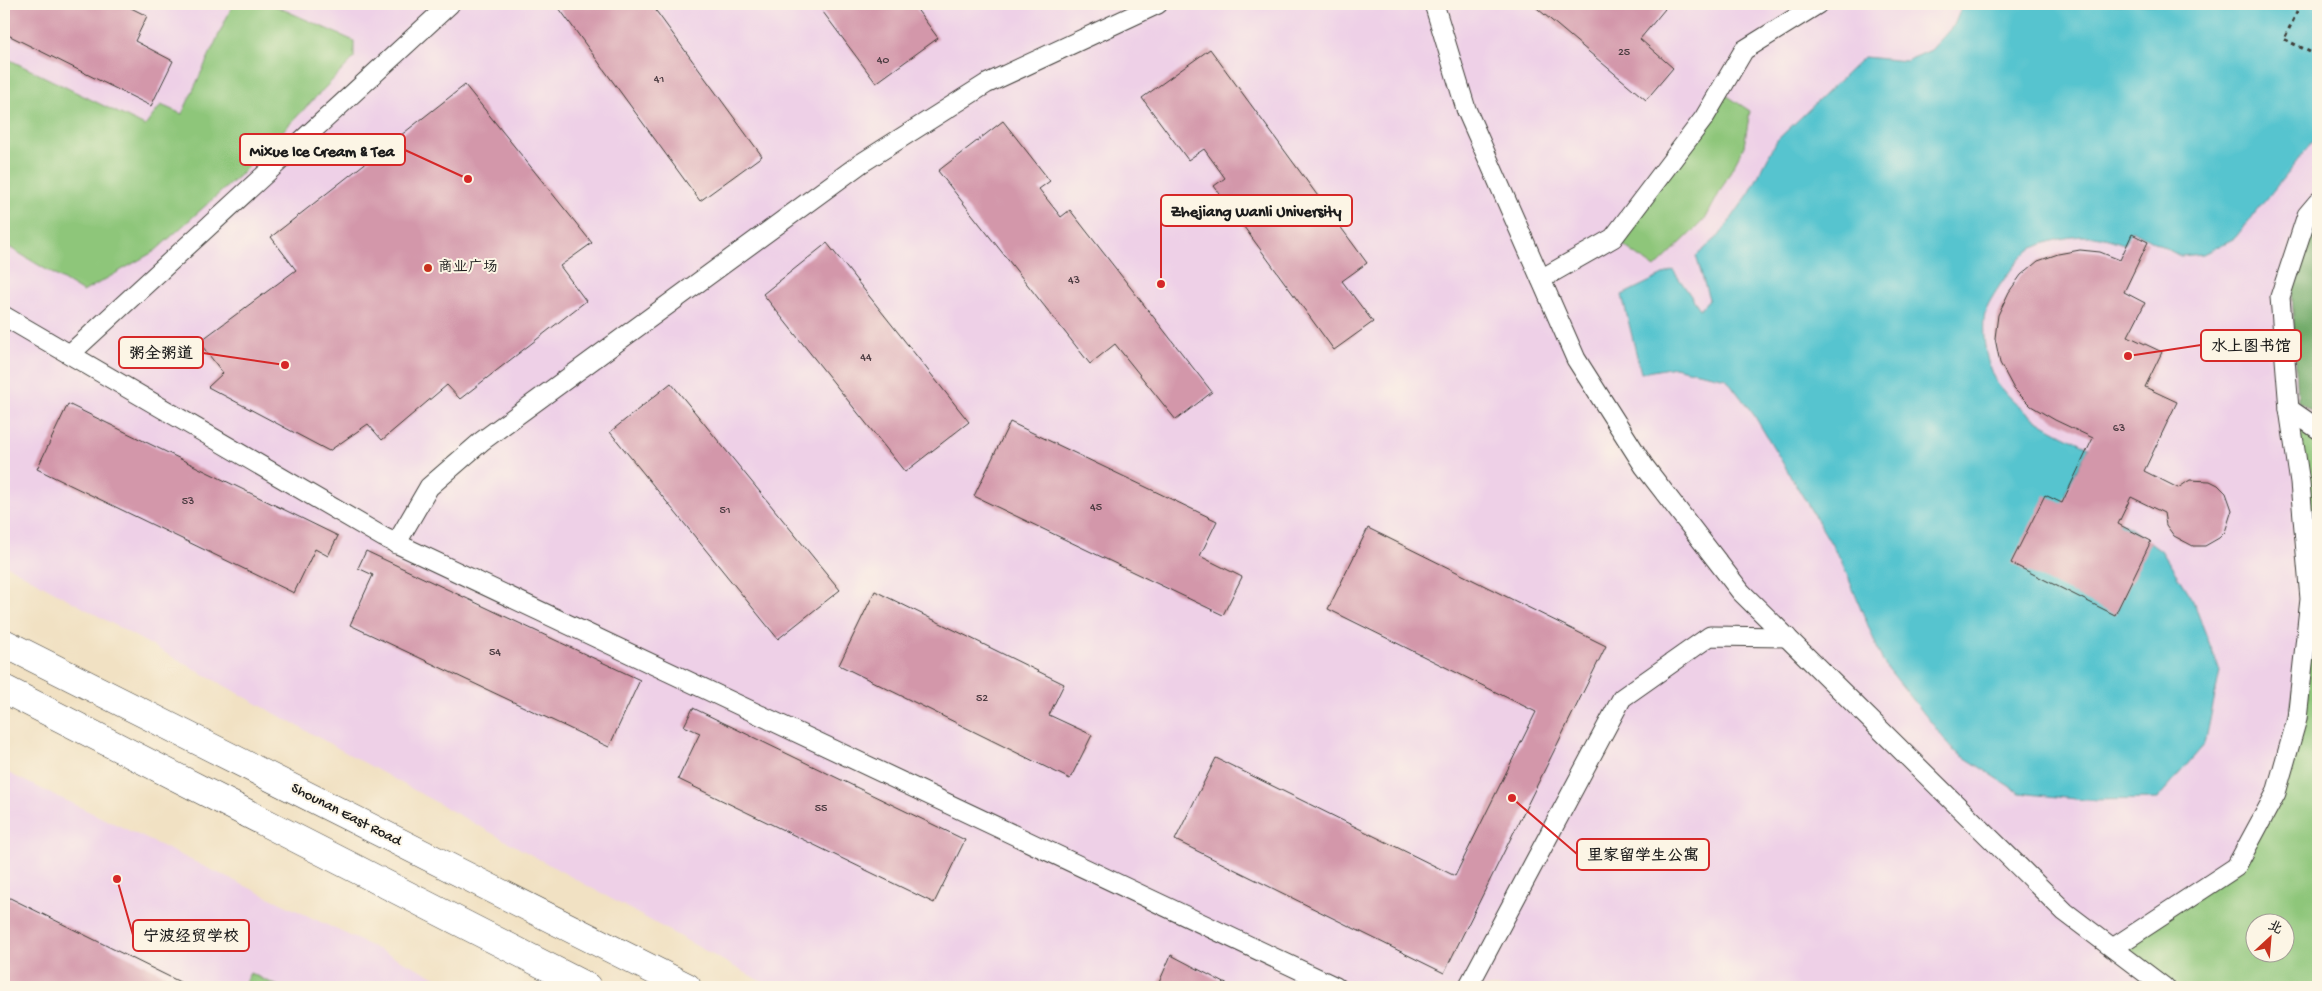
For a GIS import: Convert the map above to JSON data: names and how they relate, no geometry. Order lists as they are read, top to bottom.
{
  "streets": {
    "main road": ["Shounan East Road"]
  },
  "places": [
    "Mixue Ice Cream & Tea",
    "商业广场",
    "Zhejiang Wanli University",
    "水上图书馆",
    "粥全粥道",
    "里家留学生公寓",
    "宁波经贸学校"
  ],
  "house_numbers": [
    "25",
    "40",
    "41",
    "43",
    "44",
    "63",
    "53",
    "45",
    "51",
    "54",
    "52",
    "55"
  ],
  "north": "top right"
}
